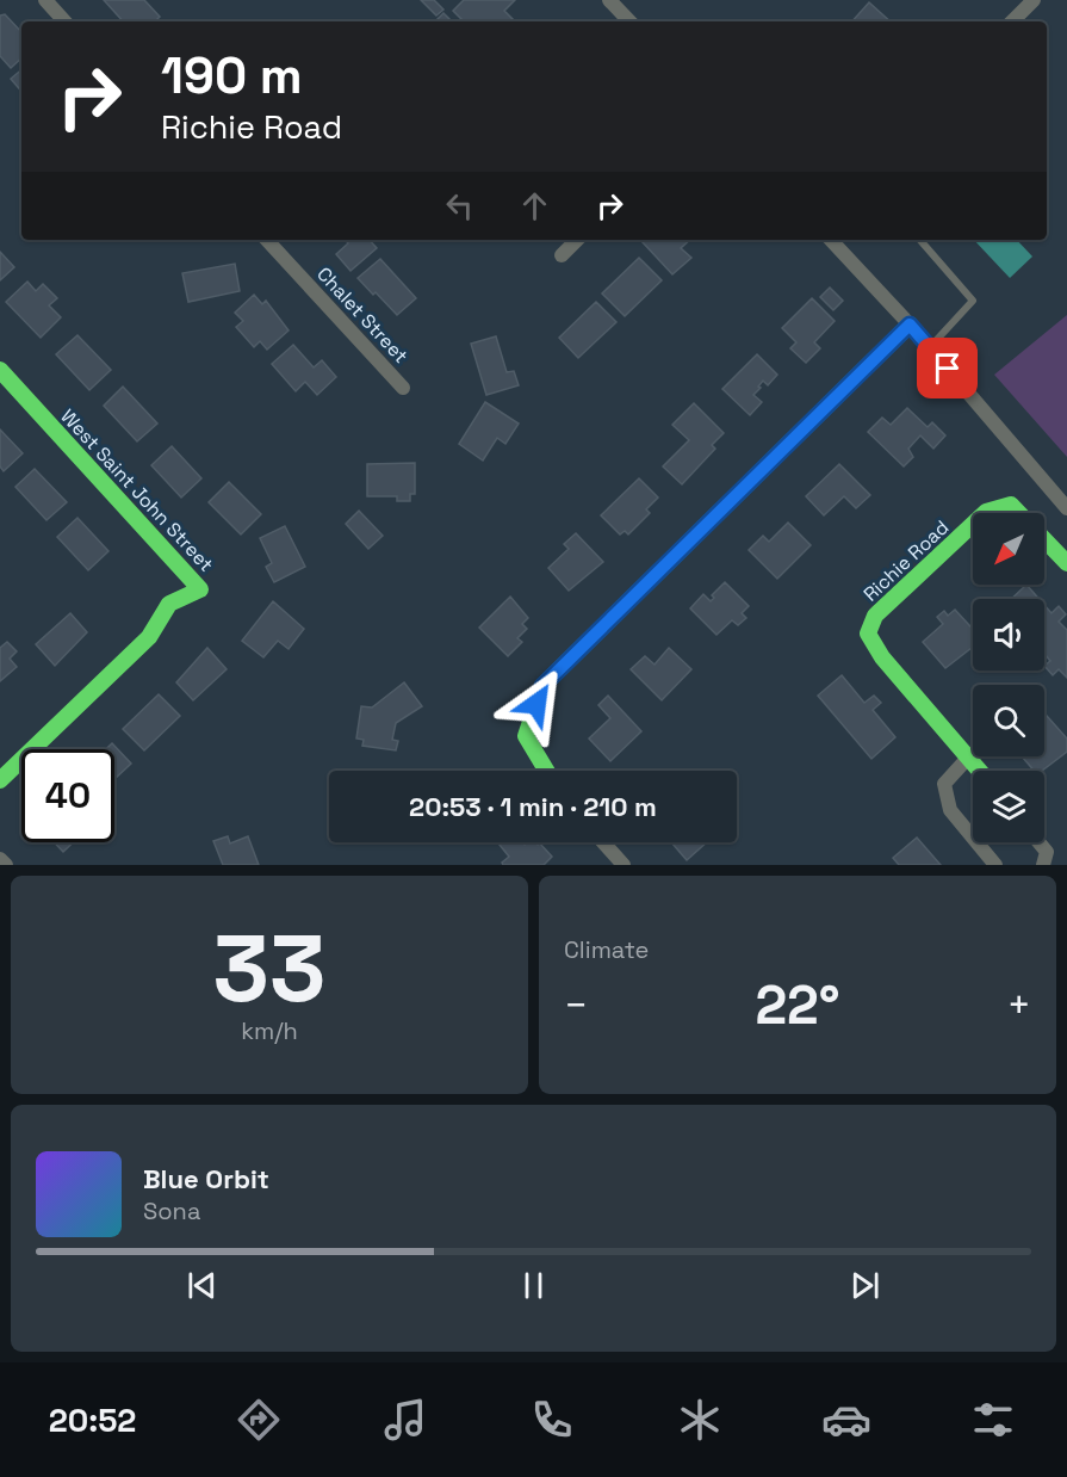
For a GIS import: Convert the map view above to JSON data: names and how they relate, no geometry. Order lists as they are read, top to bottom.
{
  "streets": {
    "street": ["Chalet Street", "West Saint John Street", "Richie Road"]
  },
  "north": "bottom left",
  "page": {
    "turn": ["190 m", "Richie Road"],
    "limit": "40",
    "trip": "20:53 · 1 min · 210 m",
    "tile": [
      ["33", "km/h"],
      "Climate"
    ],
    "heat": ["−", "22°", "+"],
    "song": ["Blue Orbit", "Sona"],
    "tabs": "20:52"
  }
}
